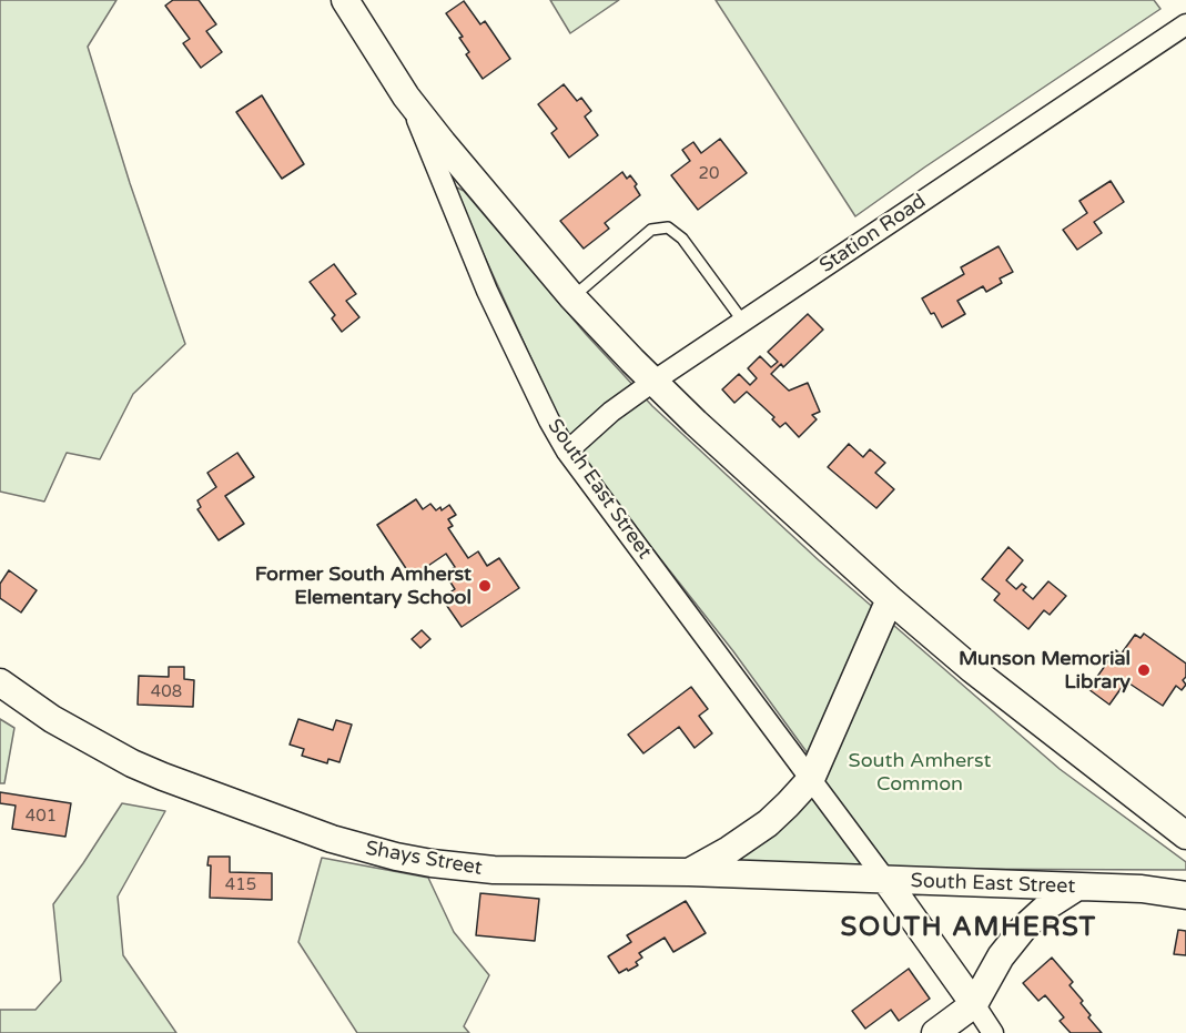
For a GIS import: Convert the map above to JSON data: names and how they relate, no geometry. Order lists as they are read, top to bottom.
{
  "streets": {
    "main road": ["South East Street", "Shays Street"],
    "street": ["Station Road"]
  },
  "crossings": [
    ["Station Road", "South East Street"],
    ["South East Street", "Shays Street"]
  ],
  "districts": ["SOUTH AMHERST"],
  "parks": ["South Amherst Common"],
  "places": ["Former South Amherst Elementary School", "Munson Memorial Library"],
  "house_numbers": [
    "20",
    "408",
    "401",
    "415"
  ]
}
